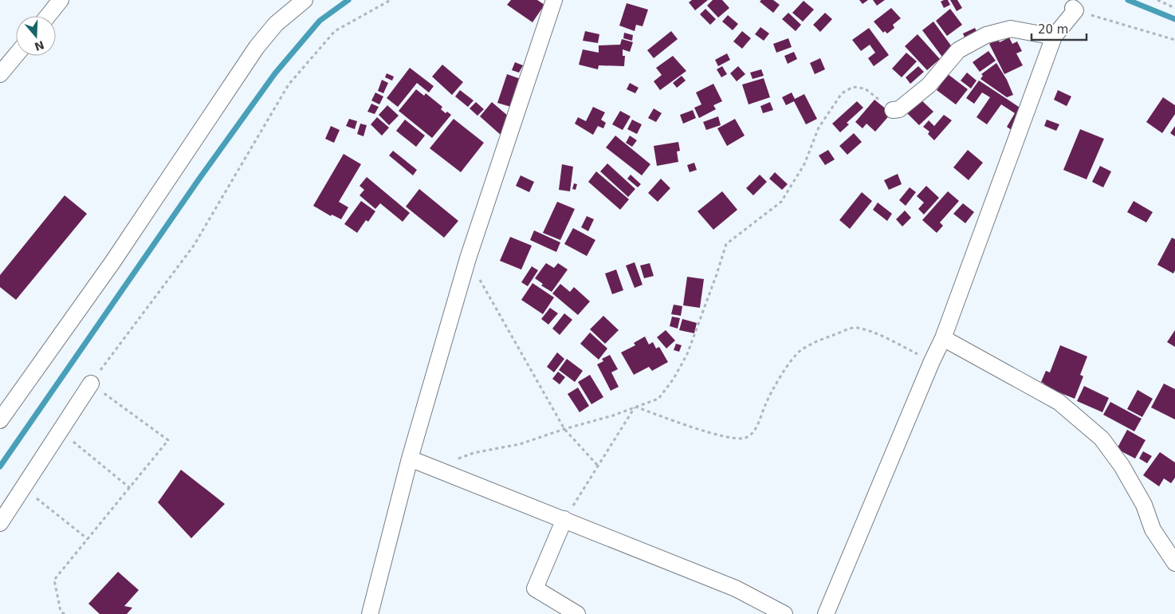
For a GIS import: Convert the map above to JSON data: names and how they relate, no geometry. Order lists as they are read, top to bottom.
{
  "scale_bar": "20 m",
  "north": "bottom"
}
